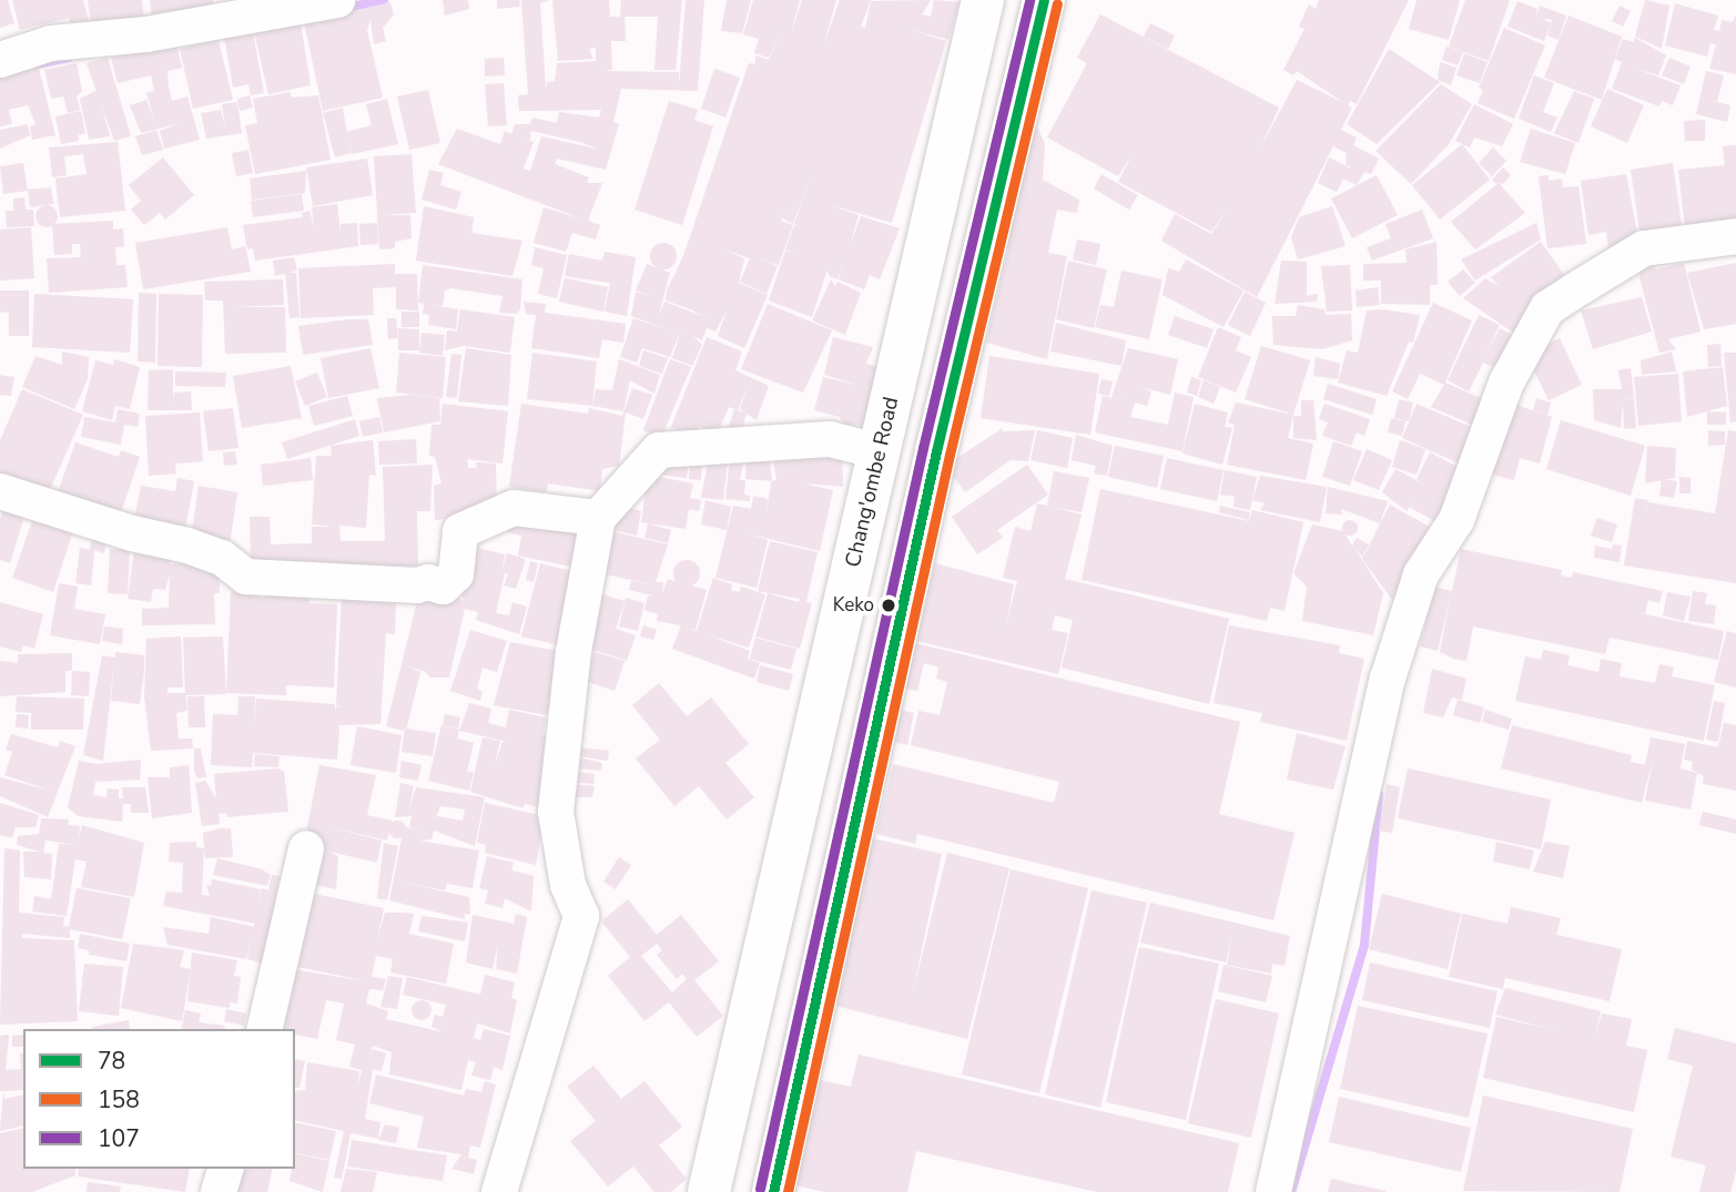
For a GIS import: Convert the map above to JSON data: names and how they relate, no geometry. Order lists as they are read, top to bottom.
{
  "streets": {
    "main road": ["Chang'ombe Road"]
  },
  "places": ["Keko"],
  "lines": ["transit line 78", "transit line 107", "transit line 158"],
  "legend": ["78", "158", "107"]
}
